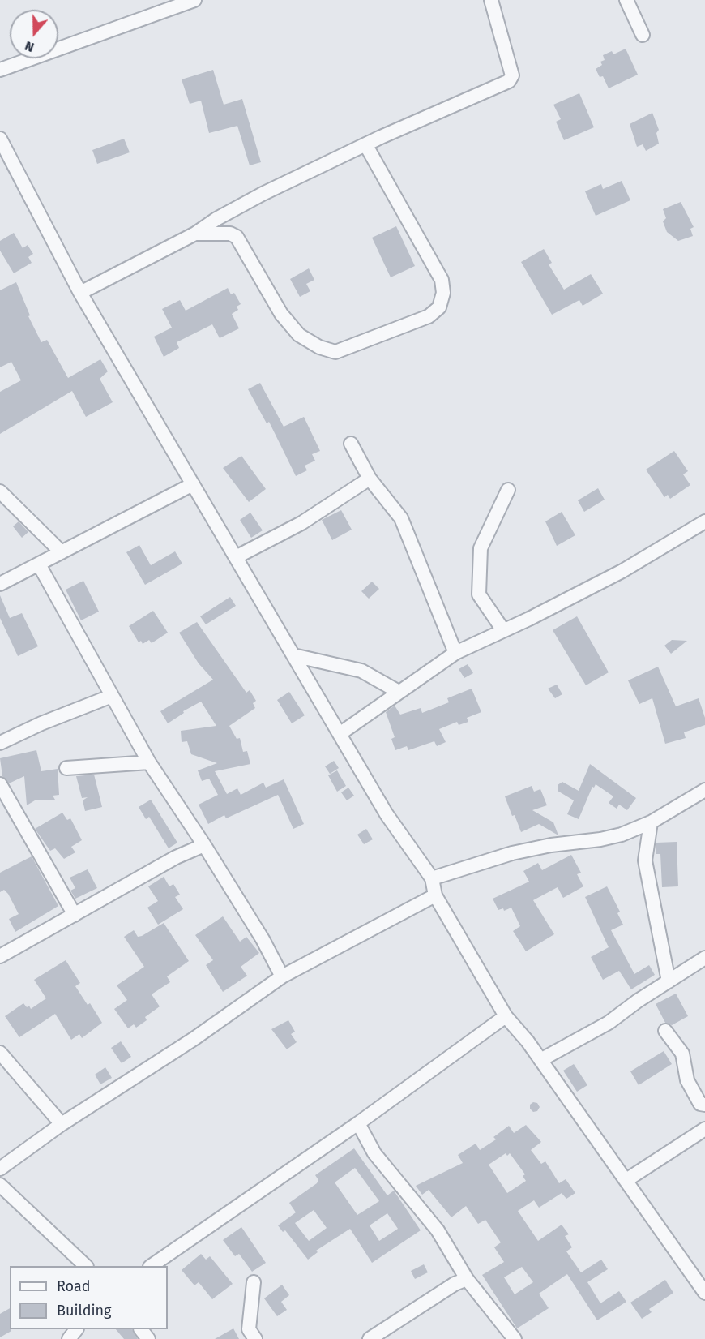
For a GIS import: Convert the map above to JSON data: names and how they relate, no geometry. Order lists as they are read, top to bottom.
{
  "legend": ["Road", "Building"],
  "north": "bottom"
}
